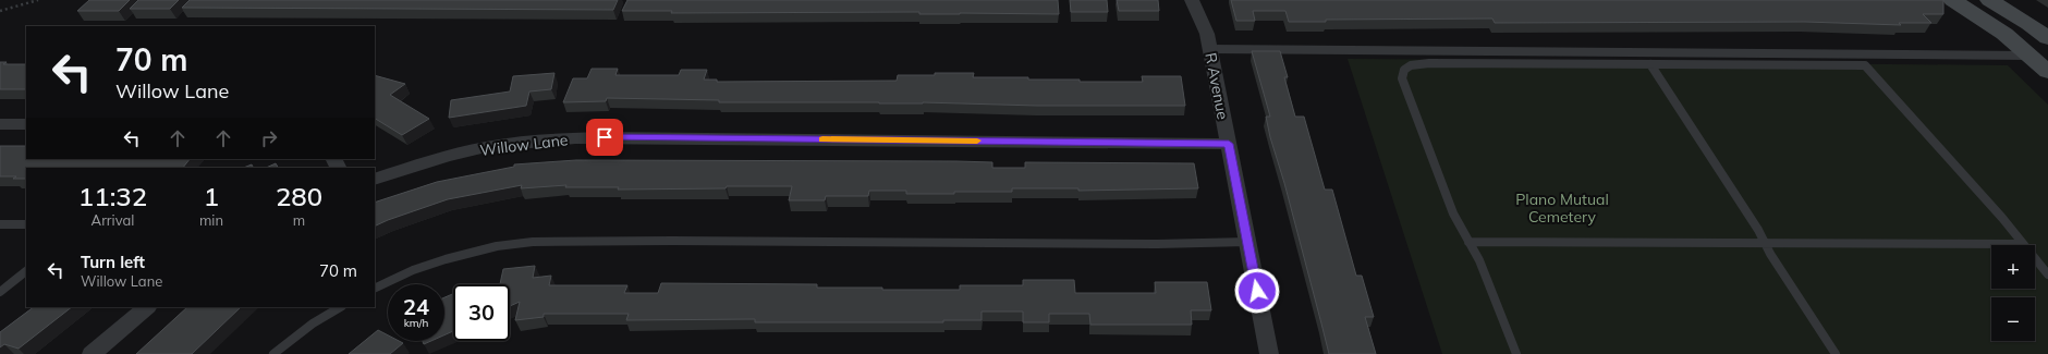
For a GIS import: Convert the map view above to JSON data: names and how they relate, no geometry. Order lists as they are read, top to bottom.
{
  "streets": {
    "street": ["R Avenue", "Willow Lane"]
  },
  "crossings": [
    ["R Avenue", "Willow Lane"]
  ],
  "parks": ["Plano Mutual Cemetery"],
  "page": {
    "turn": ["70 m", "Willow Lane"],
    "eta": [
      "11:32",
      "Arrival",
      "1",
      "min",
      "280",
      "m"
    ],
    "list": [
      {
        "name": "Turn left",
        "note": "Willow Lane",
        "value": "70 m"
      }
    ],
    "map_buttons": ["+", "−"],
    "speed": "24 km/h",
    "limit": "30"
  }
}
